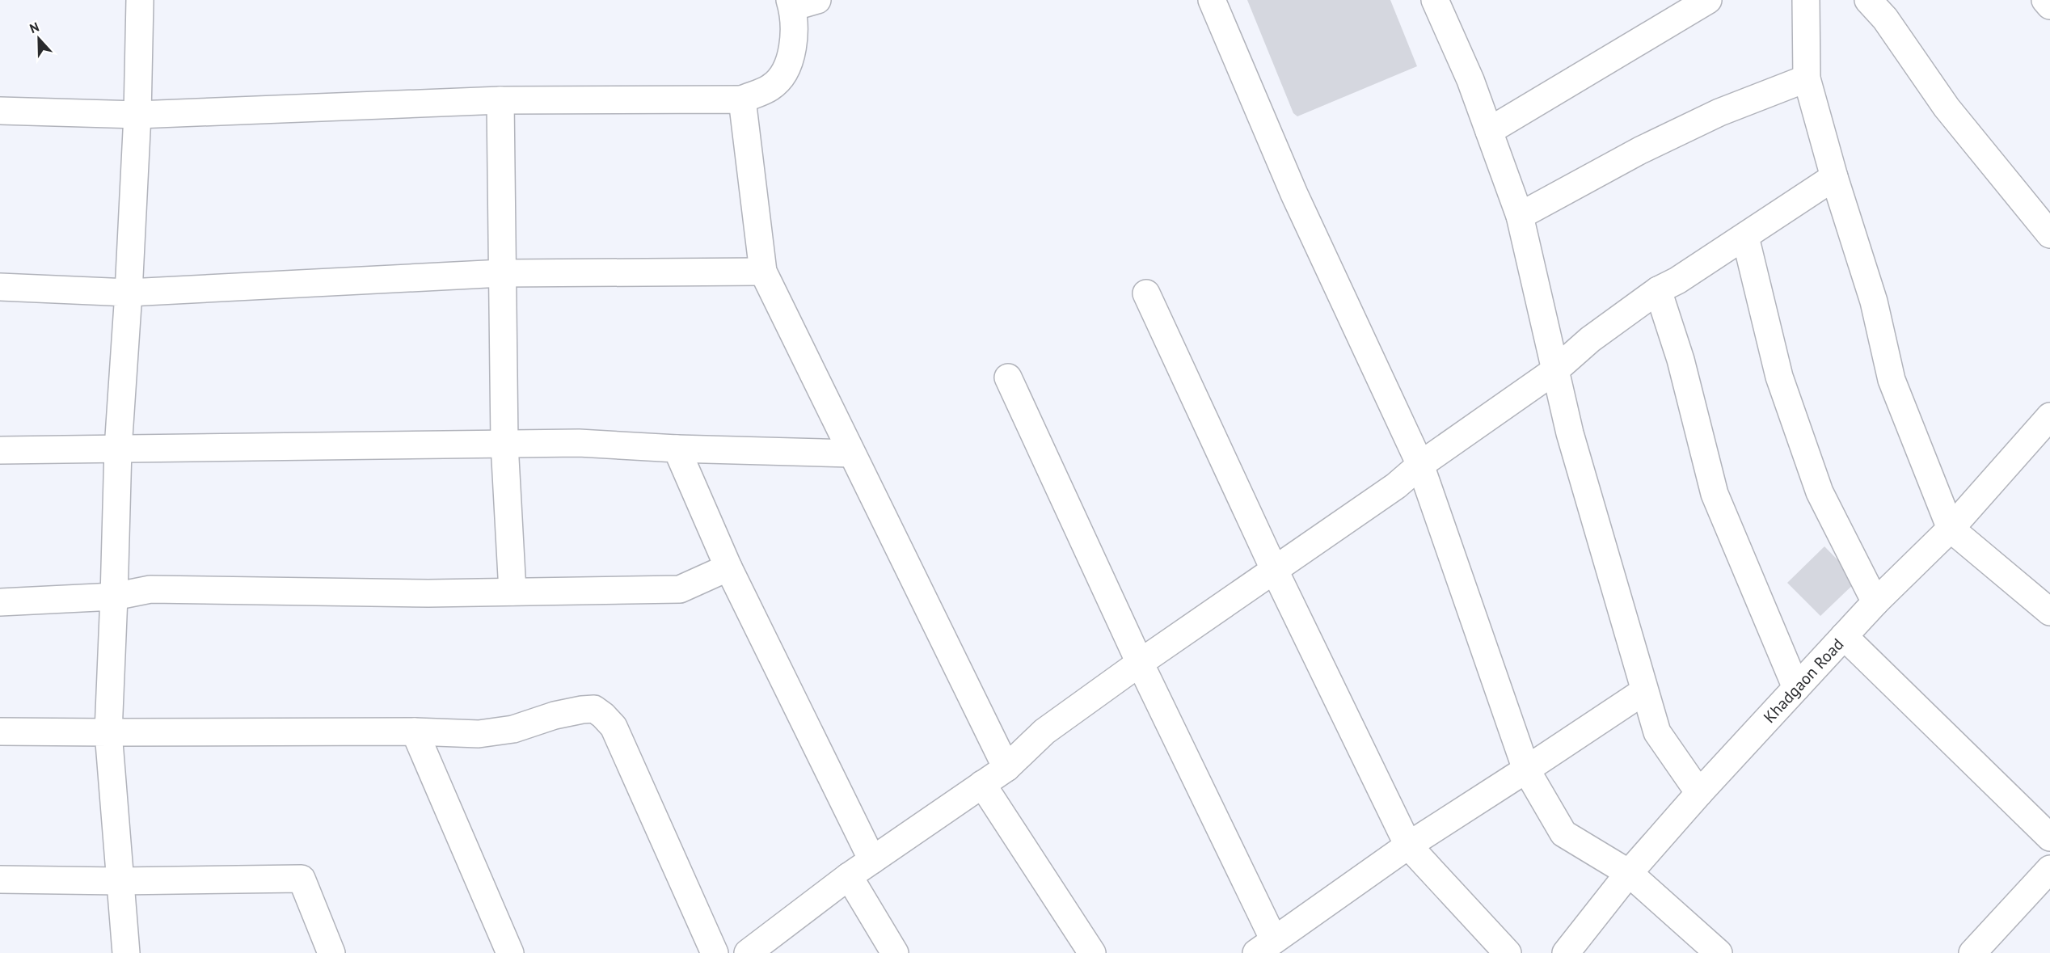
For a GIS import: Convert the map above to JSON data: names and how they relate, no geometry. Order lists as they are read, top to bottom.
{
  "streets": {
    "street": ["Khadgaon Road"]
  },
  "north": "top"
}
